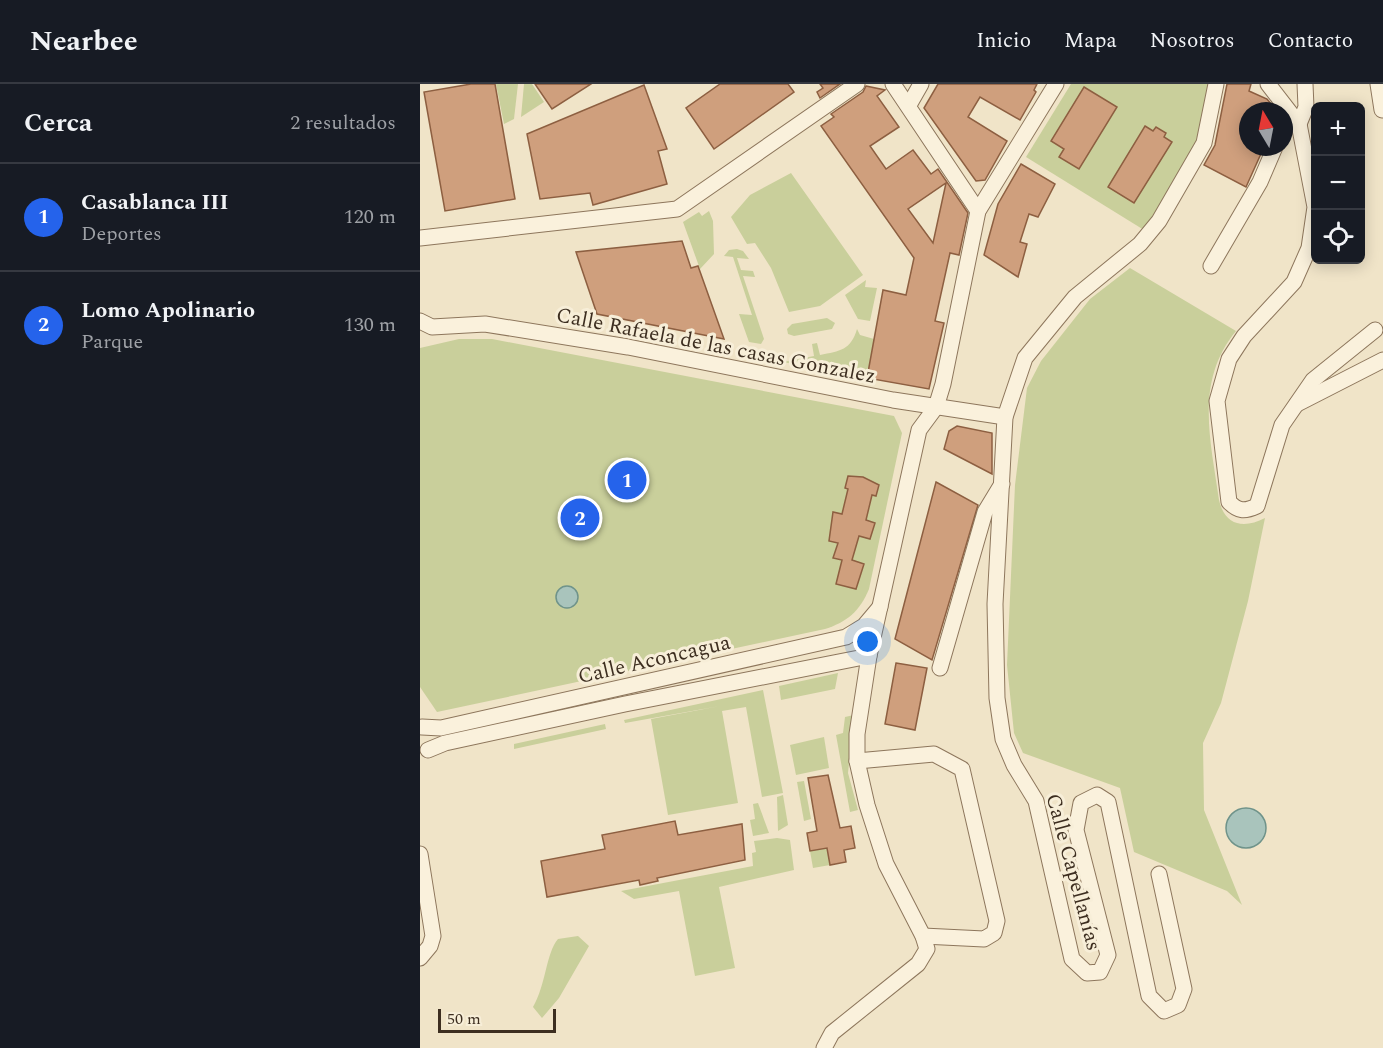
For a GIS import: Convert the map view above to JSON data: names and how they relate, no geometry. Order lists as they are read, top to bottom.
{
  "streets": {
    "street": ["Calle Rafaela de las casas Gonzalez", "Calle Aconcagua", "Calle Capellanías"]
  },
  "crossings": [
    ["Calle Rafaela de las casas Gonzalez", "Calle Capellanías"]
  ],
  "scale_bar": "50 m",
  "north": "top",
  "page": {
    "header": "Nearbee",
    "nav": [
      "Inicio",
      "Mapa",
      "Nosotros",
      "Contacto"
    ],
    "heading": ["Cerca", "2 resultados"],
    "map_buttons": ["+", "−"],
    "list": [
      {
        "mark": "1",
        "name": "Casablanca III",
        "note": "Deportes",
        "value": "120 m"
      },
      {
        "mark": "2",
        "name": "Lomo Apolinario",
        "note": "Parque",
        "value": "130 m"
      }
    ],
    "pins": ["1", "2"],
    "scale": "50 m"
  }
}
